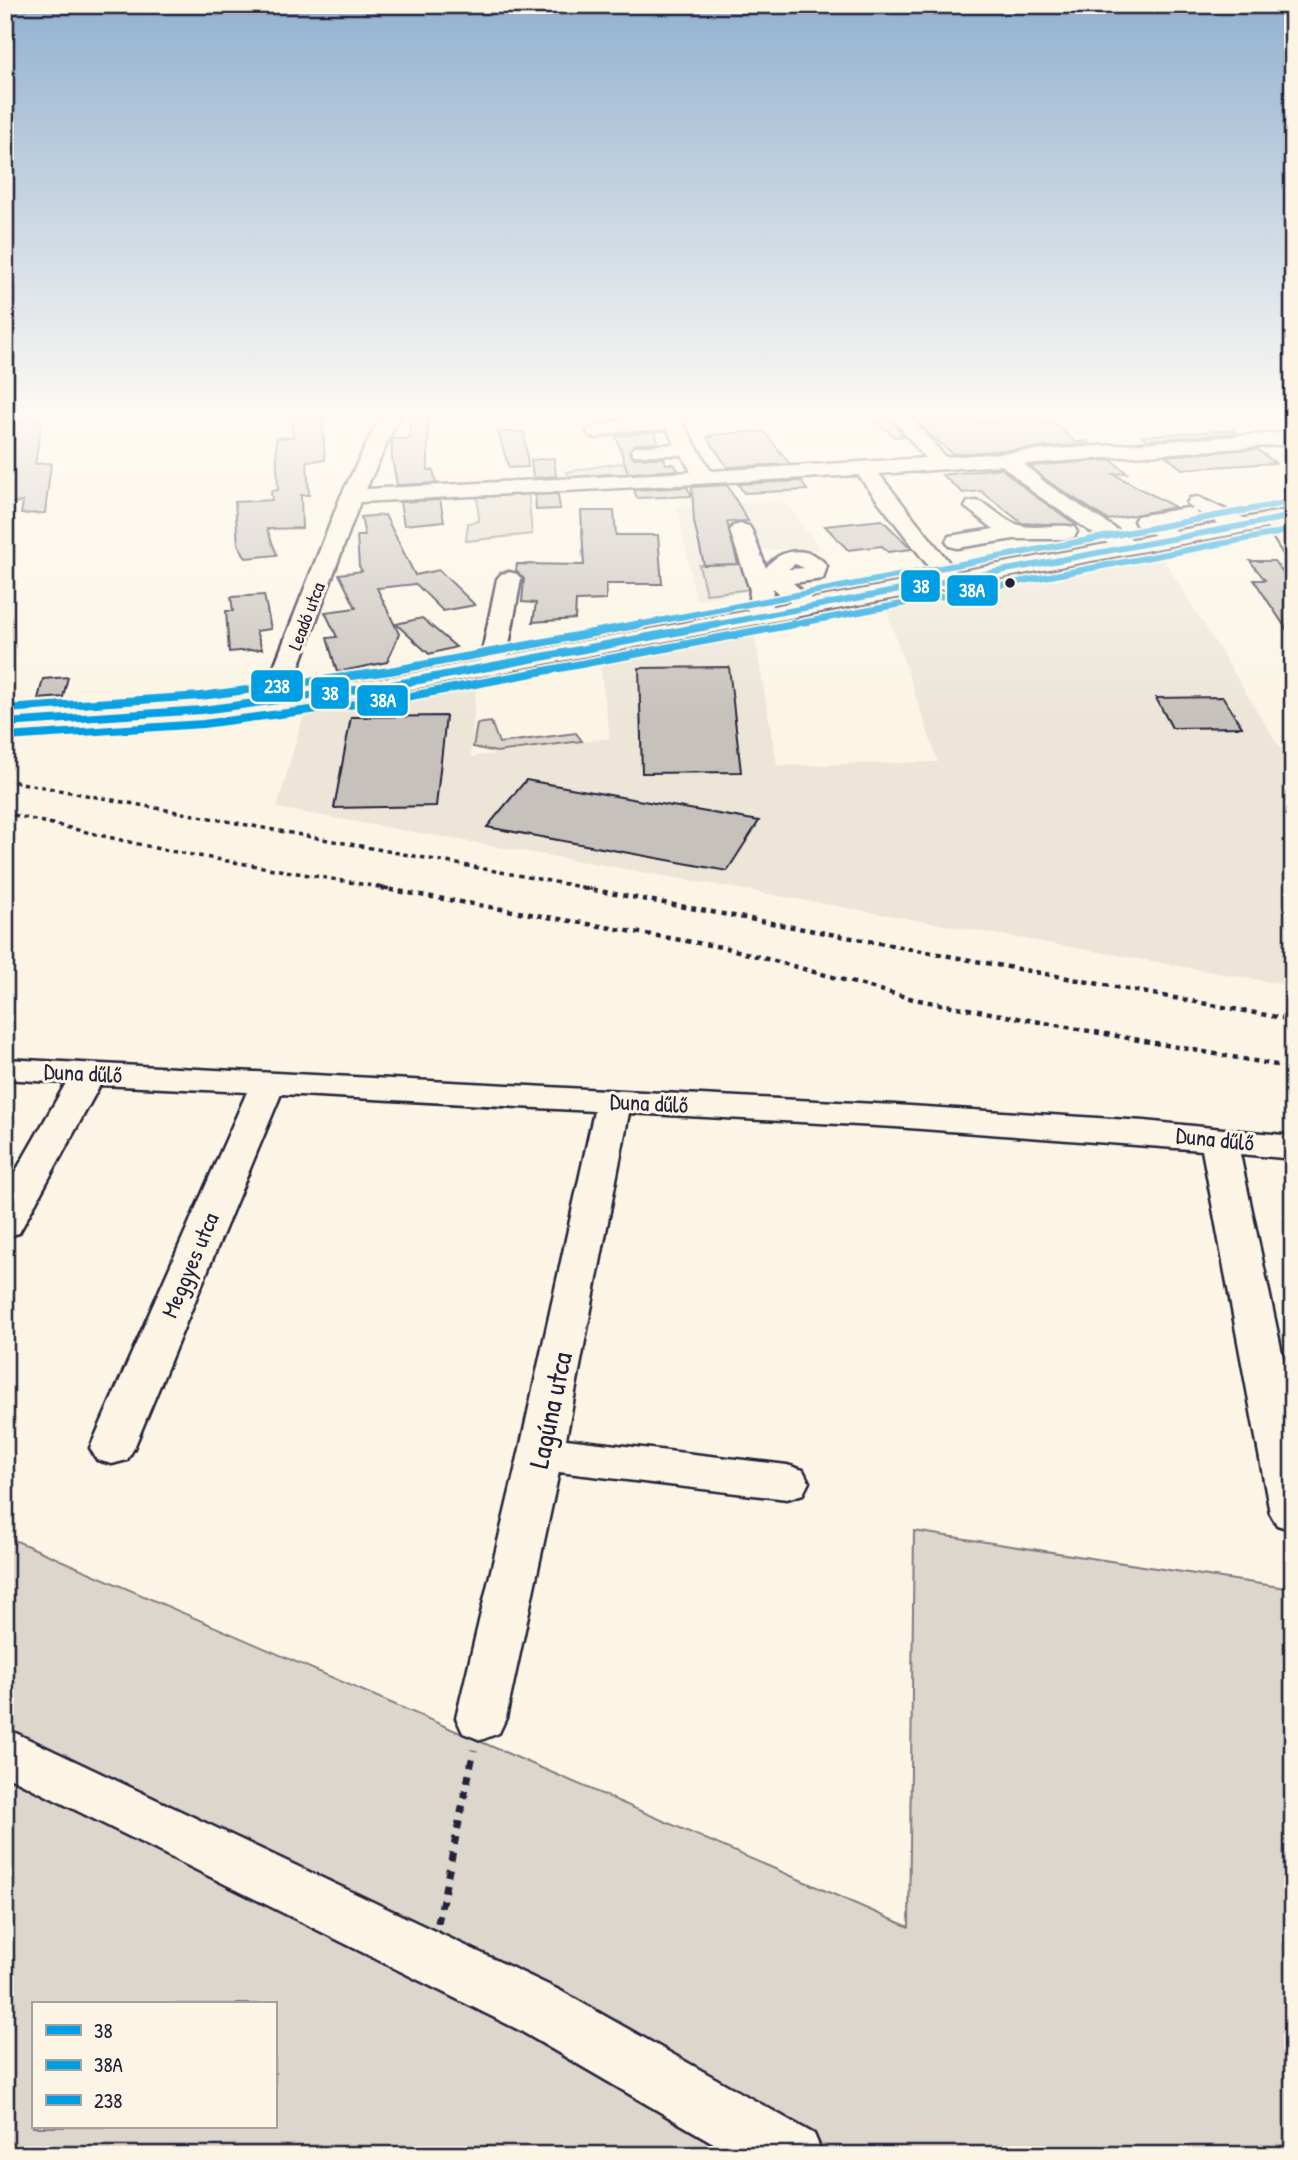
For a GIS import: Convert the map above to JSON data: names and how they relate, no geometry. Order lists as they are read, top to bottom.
{
  "streets": {
    "street": [
      "Leadó utca",
      "Duna dűlő",
      "Meggyes utca",
      "Lagúna utca"
    ]
  },
  "crossings": [
    ["Duna dűlő", "Meggyes utca"],
    ["Duna dűlő", "Lagúna utca"]
  ],
  "lines": ["transit line 238", "transit line 38", "transit line 38A"],
  "legend": ["38", "38A", "238"]
}
